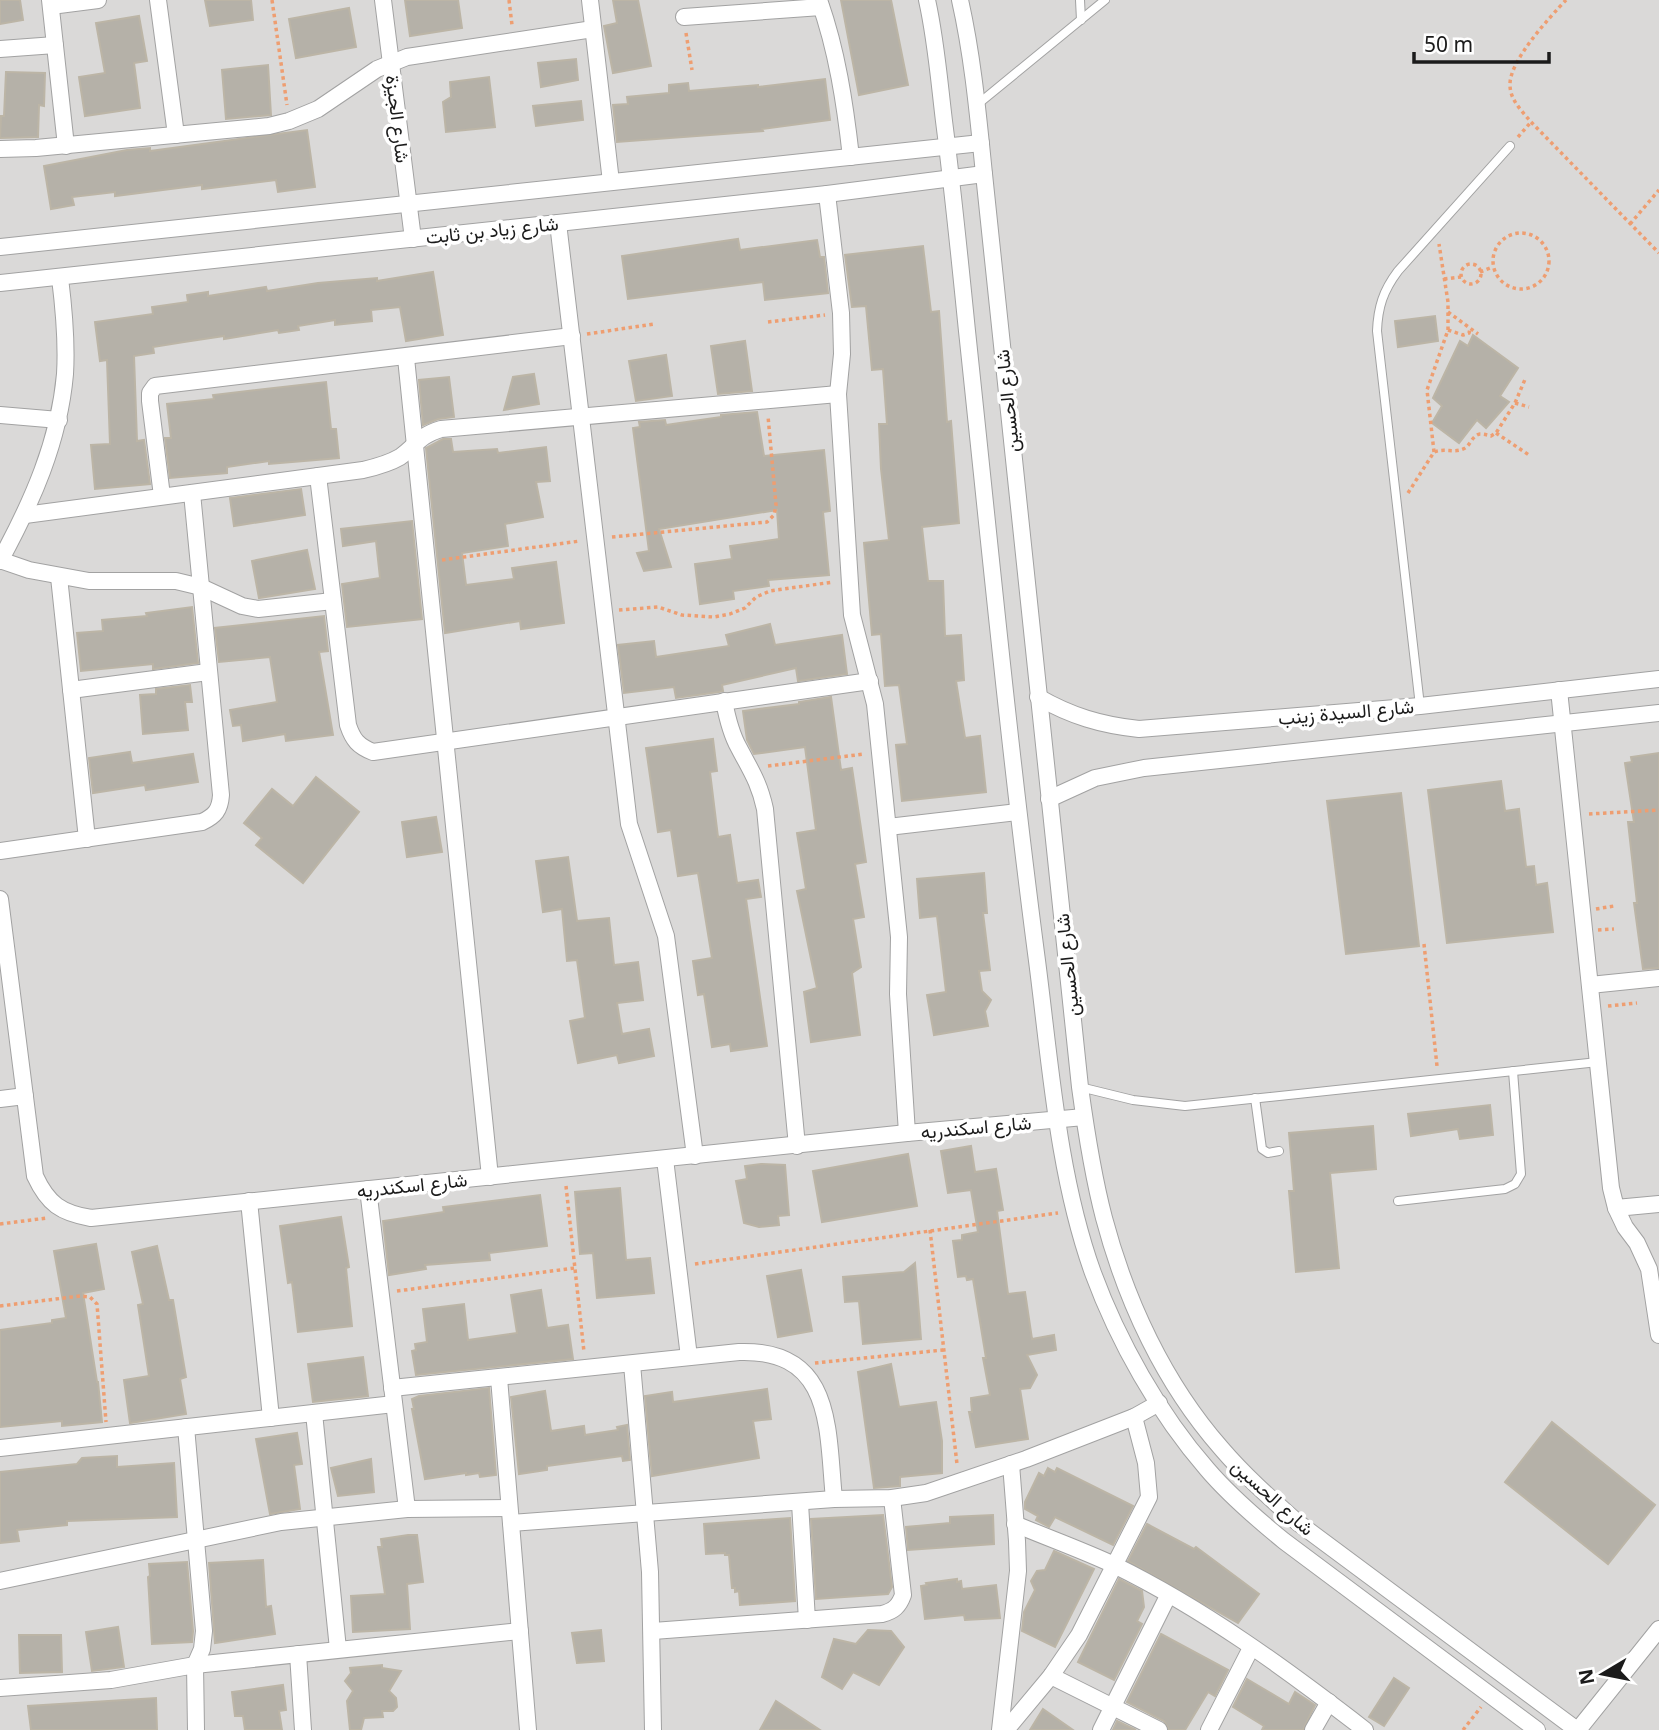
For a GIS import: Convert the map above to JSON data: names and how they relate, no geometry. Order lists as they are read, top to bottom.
{
  "streets": {
    "street": [
      "شارع الجيزة",
      "شارع زياد بن ثابت",
      "شارع الحسين",
      "شارع السيدة زينب",
      "شارع اسكندريه"
    ]
  },
  "crossings": [
    ["شارع الجيزة", "شارع زياد بن ثابت"],
    ["شارع زياد بن ثابت", "شارع الحسين"],
    ["شارع الحسين", "شارع السيدة زينب"],
    ["شارع الحسين", "شارع اسكندريه"]
  ],
  "scale_bar": "50 m",
  "north": "left"
}
